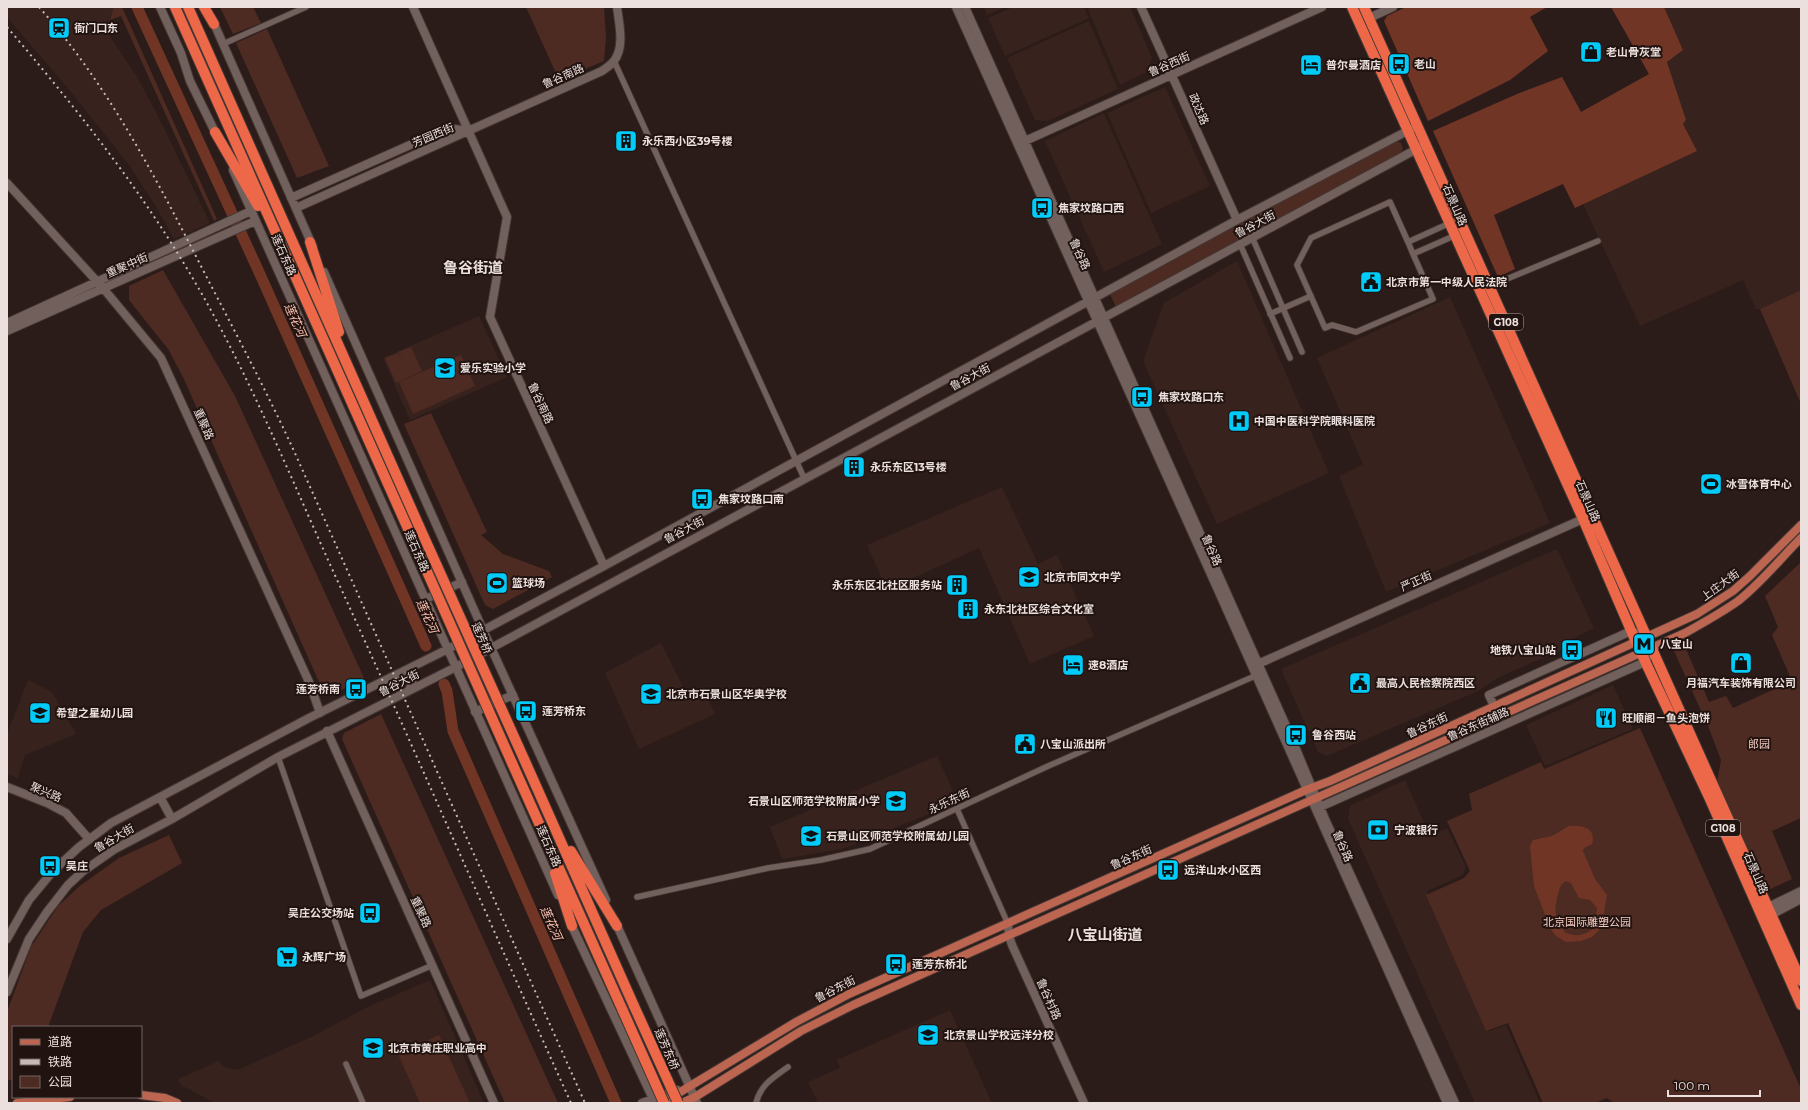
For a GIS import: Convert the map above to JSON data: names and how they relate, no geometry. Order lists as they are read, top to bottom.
{
  "streets": {
    "highway": [
      "石景山路",
      "莲石东路",
      "G108",
      "莲芳桥",
      "莲芳东桥"
    ],
    "main road": ["上庄大街", "鲁谷东街"],
    "street": [
      "鲁谷西街",
      "鲁谷南路",
      "政达路",
      "芳园西街",
      "鲁谷大街",
      "鲁谷路",
      "重聚中街",
      "重聚路",
      "严正街",
      "鲁谷东街辅路",
      "聚兴路",
      "永乐东街",
      "鲁谷村路"
    ]
  },
  "crossings": [
    ["鲁谷西街", "政达路"],
    ["鲁谷西街", "鲁谷路"],
    ["鲁谷南路", "芳园西街"],
    ["鲁谷南路", "鲁谷大街"],
    ["政达路", "鲁谷大街"],
    ["石景山路", "鲁谷大街"],
    ["石景山路", "严正街"],
    ["石景山路", "上庄大街"],
    ["石景山路", "鲁谷东街辅路"],
    ["石景山路", "鲁谷东街"],
    ["鲁谷大街", "鲁谷路"],
    ["鲁谷大街", "莲石东路"],
    ["鲁谷大街", "重聚路"],
    ["鲁谷大街", "聚兴路"],
    ["鲁谷路", "严正街"],
    ["鲁谷路", "鲁谷东街辅路"],
    ["鲁谷路", "鲁谷东街"],
    ["鲁谷路", "永乐东街"],
    ["莲石东路", "重聚中街"],
    ["莲石东路", "莲芳桥"],
    ["莲石东路", "鲁谷东街"],
    ["莲石东路", "莲芳东桥"],
    ["重聚中街", "重聚路"],
    ["上庄大街", "鲁谷东街辅路"],
    ["上庄大街", "鲁谷东街"],
    ["鲁谷东街辅路", "鲁谷东街"],
    ["鲁谷东街", "鲁谷村路"]
  ],
  "districts": ["鲁谷街道", "八宝山街道"],
  "water": ["莲花河"],
  "parks": ["郎园", "北京国际雕塑公园"],
  "places": {
    "station": ["衙门口东"],
    "shop": ["老山骨灰堂", "月福汽车装饰有限公司"],
    "bus stop": [
      "老山",
      "焦家坟路口西",
      "焦家坟路口东",
      "焦家坟路口南",
      "地铁八宝山站",
      "莲芳桥南",
      "莲芳桥东",
      "鲁谷西站",
      "吴庄",
      "远洋山水小区西",
      "吴庄公交场站",
      "莲芳东桥北"
    ],
    "hotel": ["普尔曼酒店", "速8酒店"],
    "building": [
      "永乐西小区39号楼",
      "永乐东区13号楼",
      "永乐东区北社区服务站",
      "永东北社区综合文化室"
    ],
    "public building": ["北京市第一中级人民法院", "最高人民检察院西区", "八宝山派出所"],
    "school or university": [
      "爱乐实验小学",
      "北京市同文中学",
      "北京市石景山区华奥学校",
      "希望之星幼儿园",
      "石景山区师范学校附属小学",
      "石景山区师范学校附属幼儿园",
      "北京景山学校远洋分校",
      "北京市黄庄职业高中"
    ],
    "hospital": ["中国中医科学院眼科医院"],
    "sports": ["冰雪体育中心", "篮球场"],
    "metro station": ["八宝山"],
    "restaurant": ["旺顺阁－鱼头泡饼"],
    "bank": ["宁波银行"],
    "supermarket": ["永辉广场"]
  },
  "legend": ["道路", "铁路", "公园"],
  "scale_bar": "100 m"
}
